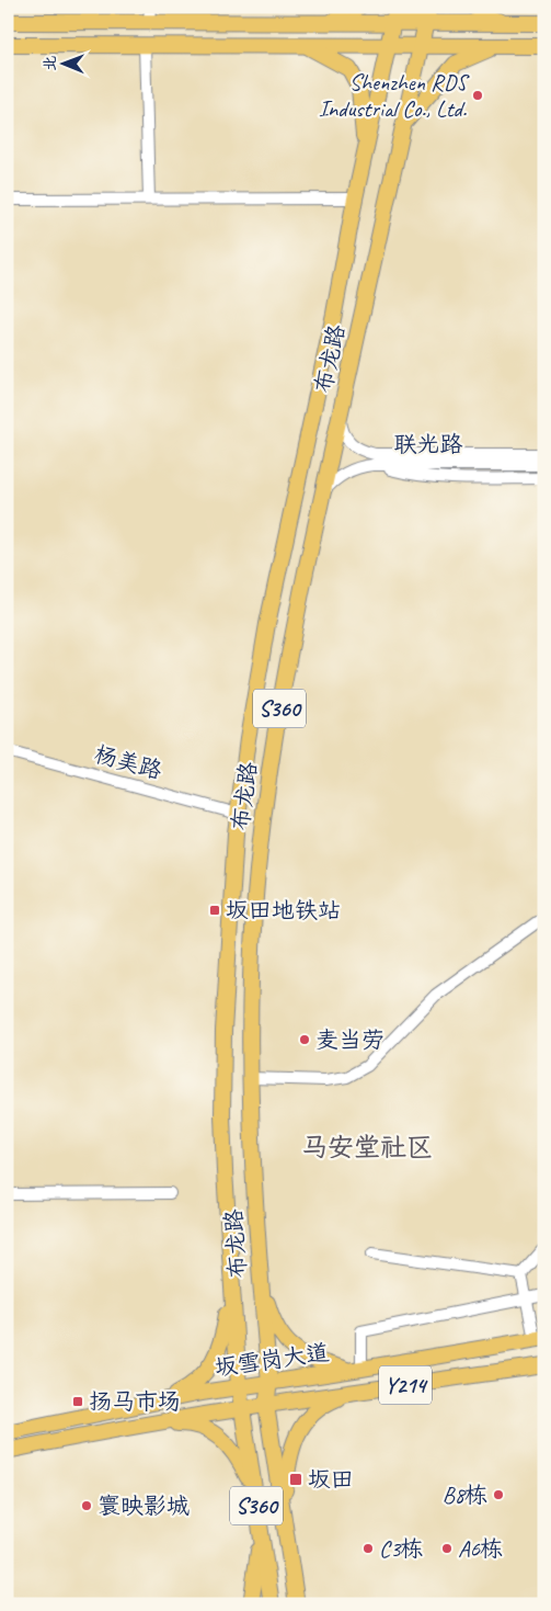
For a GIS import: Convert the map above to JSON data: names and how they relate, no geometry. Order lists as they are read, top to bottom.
{
  "streets": {
    "main road": [
      "布龙路",
      "S360",
      "坂雪岗大道",
      "Y214"
    ],
    "street": ["联光路", "杨美路"]
  },
  "crossings": [
    ["布龙路", "联光路"],
    ["布龙路", "杨美路"],
    ["布龙路", "坂雪岗大道"]
  ],
  "districts": ["马安堂社区"],
  "places": {
    "other": [
      "Shenzhen RDS Industrial Co., Ltd.",
      "麦当劳",
      "B8栋",
      "寰映影城",
      "C3栋",
      "A6栋"
    ],
    "transit": ["坂田地铁站", "扬马市场", "坂田"]
  },
  "north": "left"
}
